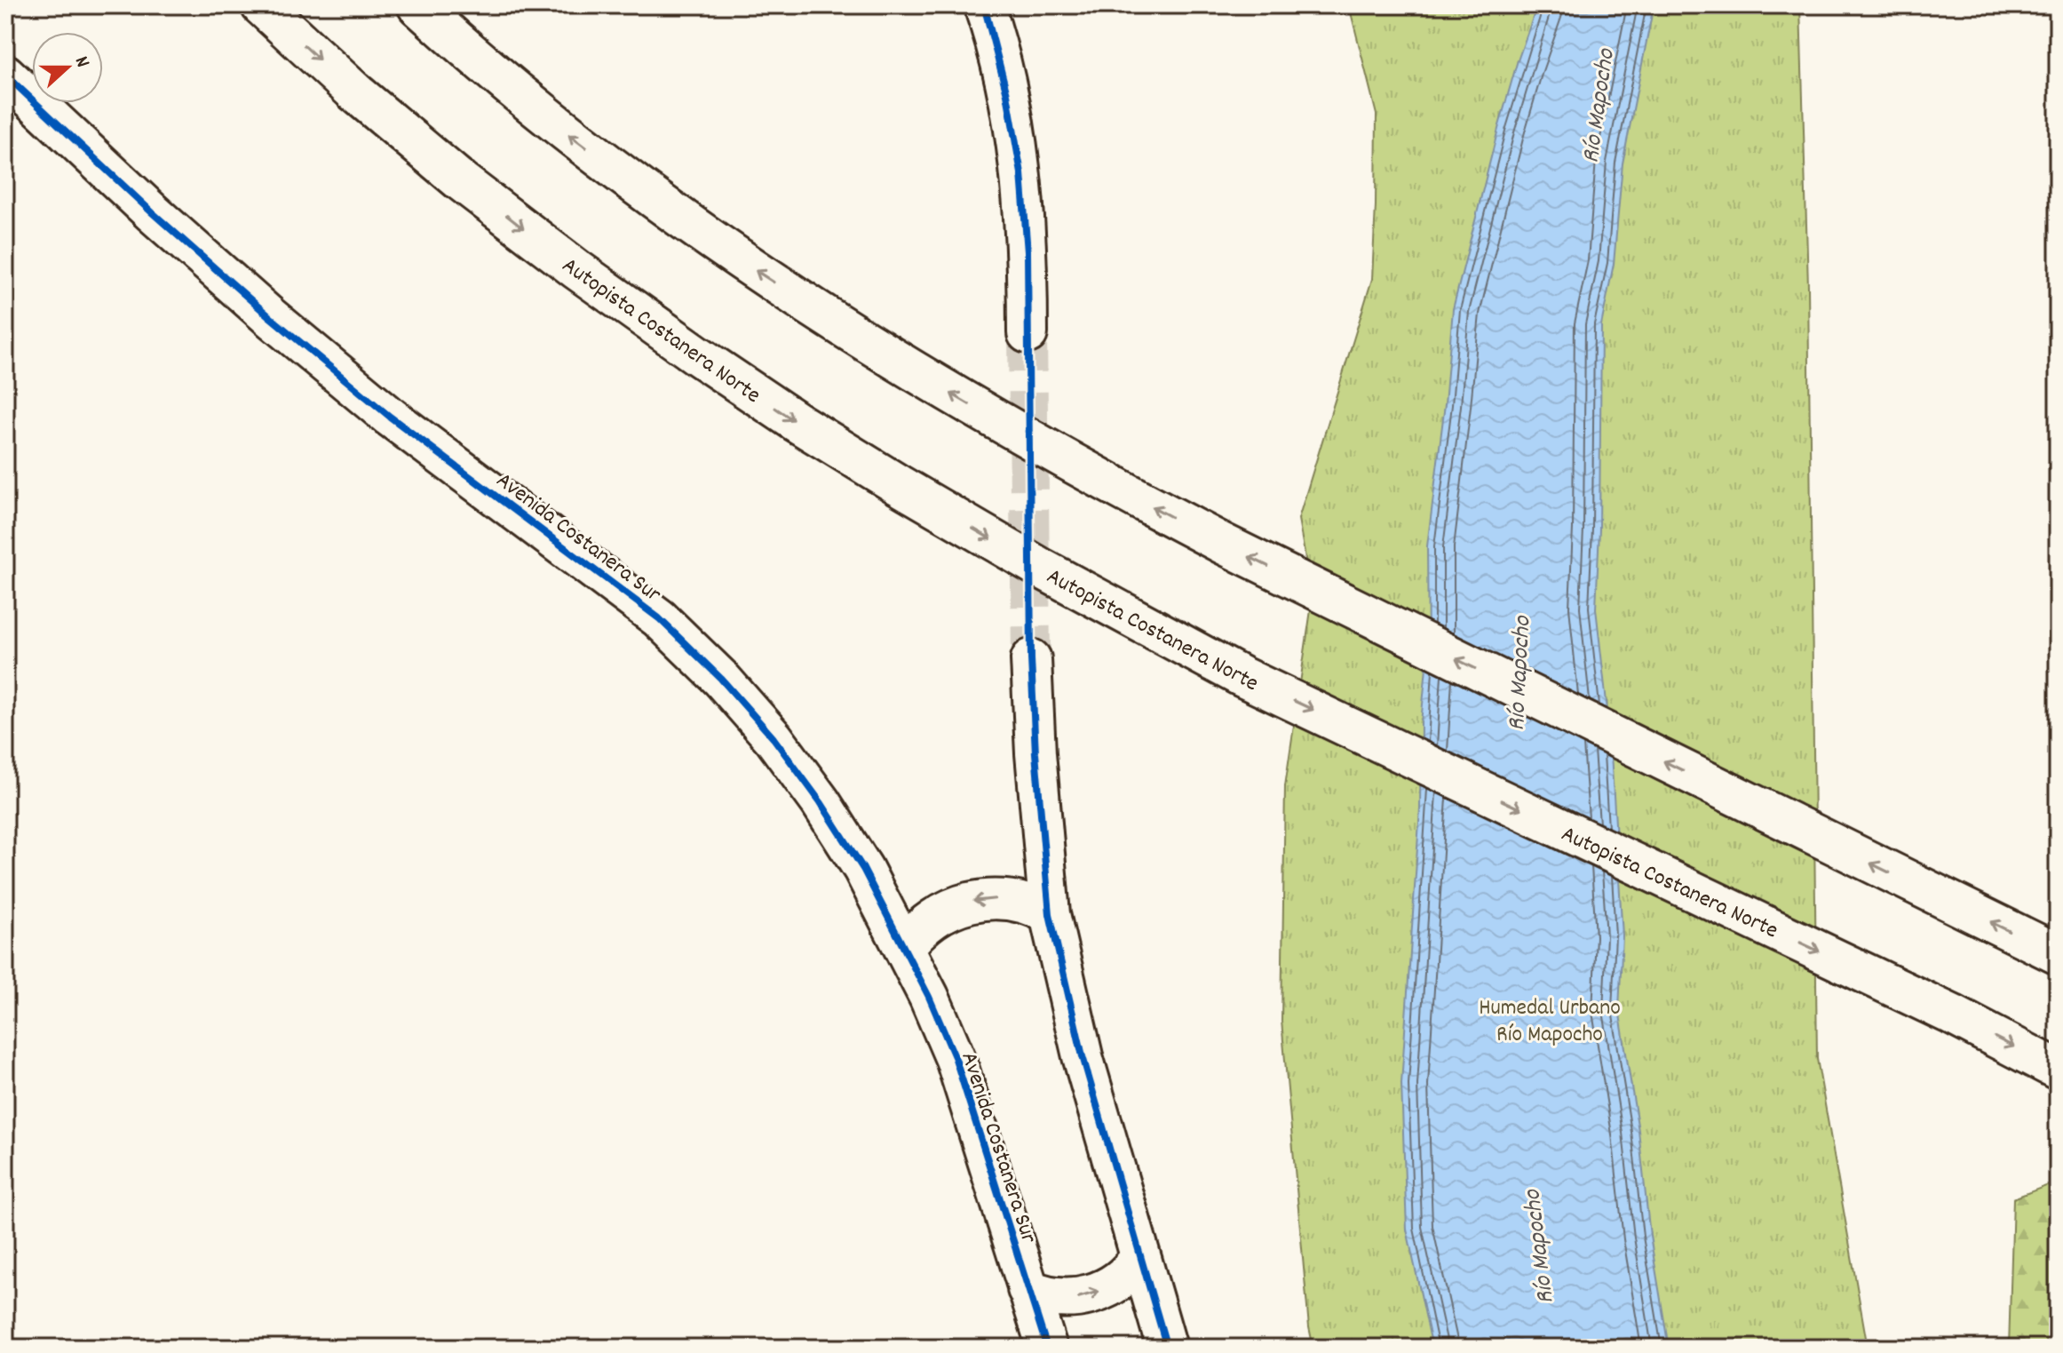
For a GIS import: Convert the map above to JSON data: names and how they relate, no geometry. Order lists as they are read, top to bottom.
{
  "streets": {
    "main road": ["Autopista Costanera Norte", "Avenida Costanera Sur"]
  },
  "water": ["Río Mapocho"],
  "parks": ["Humedal Urbano Río Mapocho"],
  "north": "right"
}
